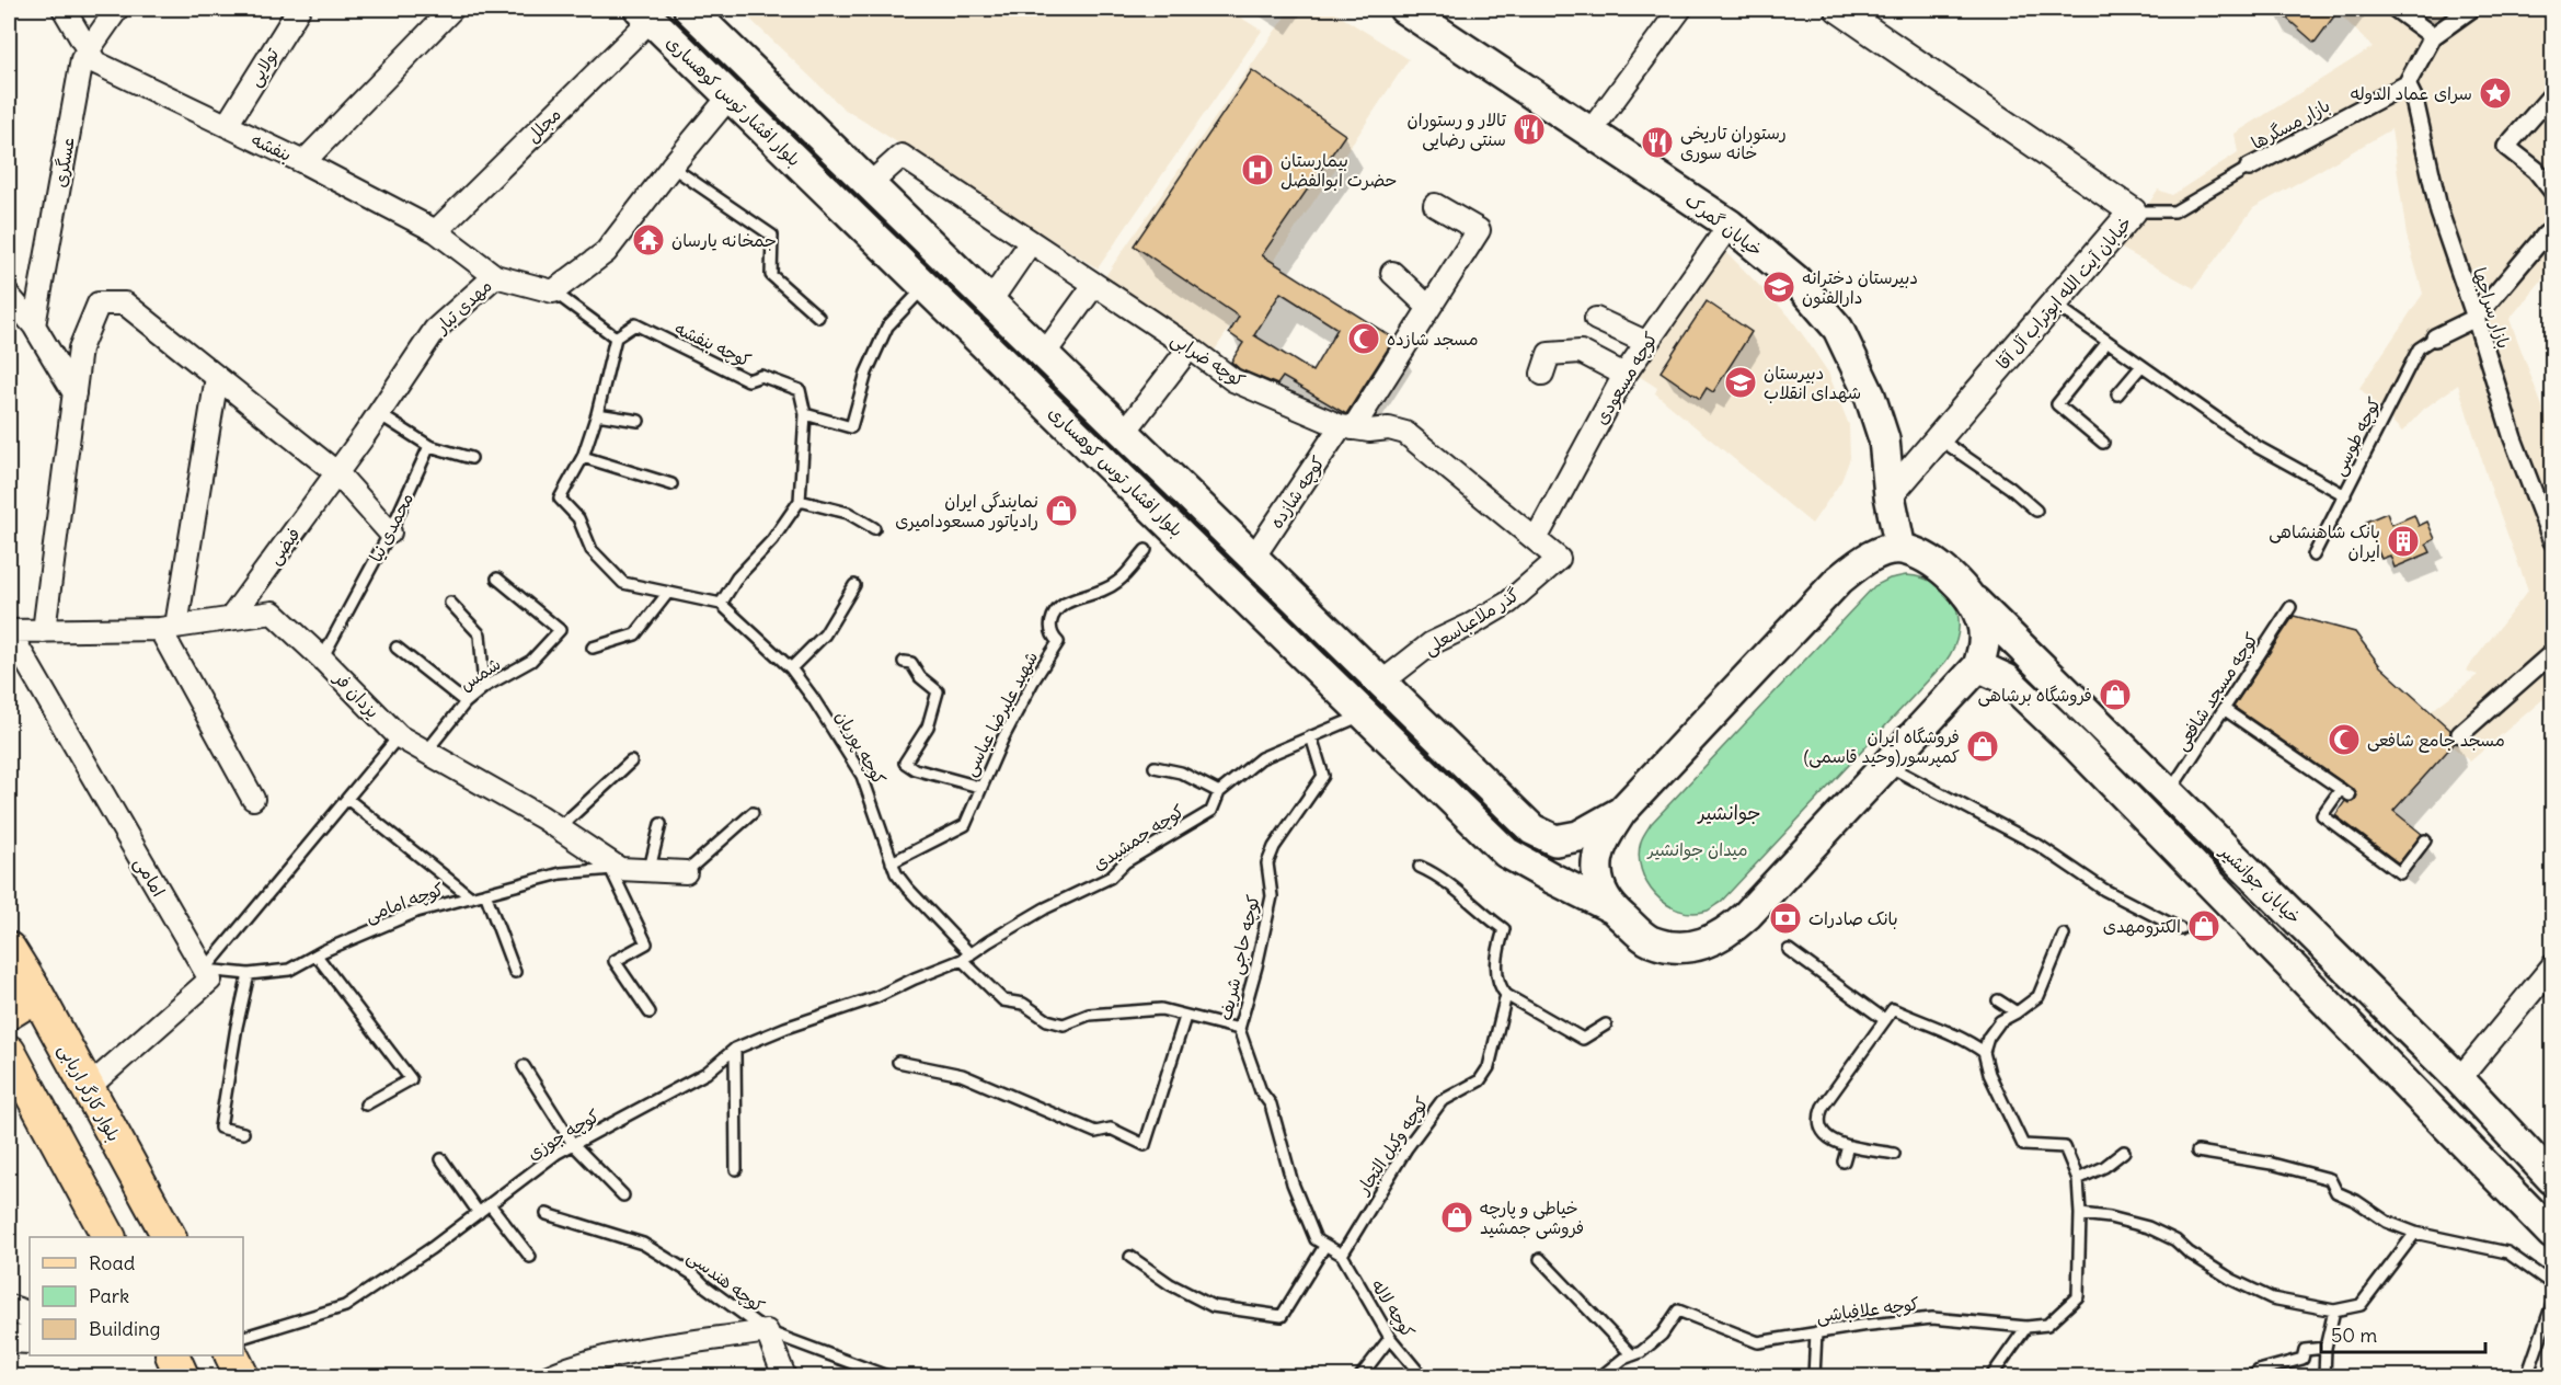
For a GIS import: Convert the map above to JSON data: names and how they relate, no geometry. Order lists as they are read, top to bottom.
{
  "streets": {
    "main road": [
      "بلوار افشار توس کوهساری",
      "خیابان گمرک",
      "خیابان جوانشیر",
      "بلوار کارگر اربابی"
    ],
    "street": [
      "تولایی",
      "بازار مسگرها",
      "مجلل",
      "بنفشه",
      "عسگری",
      "خیابان آیت الله ابوتراب آل آقا",
      "مهدی تبار",
      "بازار سراجها",
      "کوچه ضرابی",
      "کوچه مسعودی",
      "کوچه شازده",
      "فیضی",
      "گذر ملاعباسعلی",
      "یزدان فر",
      "امامی"
    ],
    "lane": [
      "کوچه بنفشه",
      "کوچه طوسی",
      "محمدی نیا",
      "شمس",
      "کوچه مسجد شافعی",
      "شهید علیرضا عباسی",
      "کوچه پوریان",
      "کوچه جمشیدی",
      "کوچه امامی",
      "کوچه حاجی شریف",
      "کوچه جوزی",
      "کوچه وکیل التجار",
      "کوچه هندسی",
      "کوچه لاله",
      "کوچه علافباشی"
    ]
  },
  "crossings": [
    ["تولایی", "بنفشه"],
    ["بلوار افشار توس کوهساری", "مجلل"],
    ["بلوار افشار توس کوهساری", "کوچه ضرابی"],
    ["بلوار افشار توس کوهساری", "کوچه شازده"],
    ["بلوار افشار توس کوهساری", "گذر ملاعباسعلی"],
    ["بلوار افشار توس کوهساری", "کوچه جمشیدی"],
    ["بازار مسگرها", "بازار سراجها"],
    ["مجلل", "بنفشه"],
    ["بنفشه", "عسگری"],
    ["بنفشه", "مهدی تبار"],
    ["خیابان گمرک", "خیابان آیت الله ابوتراب آل آقا"],
    ["خیابان گمرک", "کوچه مسعودی"],
    ["مهدی تبار", "فیضی"],
    ["کوچه ضرابی", "کوچه مسعودی"],
    ["کوچه ضرابی", "کوچه شازده"],
    ["کوچه ضرابی", "گذر ملاعباسعلی"],
    ["محمدی نیا", "یزدان فر"],
    ["فیضی", "یزدان فر"],
    ["شمس", "یزدان فر"],
    ["کوچه مسجد شافعی", "خیابان جوانشیر"],
    ["یزدان فر", "امامی"],
    ["یزدان فر", "کوچه امامی"],
    ["شهید علیرضا عباسی", "کوچه پوریان"],
    ["کوچه پوریان", "کوچه جمشیدی"],
    ["کوچه پوریان", "کوچه حاجی شریف"],
    ["کوچه جمشیدی", "کوچه حاجی شریف"],
    ["کوچه جمشیدی", "کوچه جوزی"],
    ["امامی", "کوچه امامی"],
    ["کوچه حاجی شریف", "کوچه وکیل التجار"],
    ["کوچه حاجی شریف", "کوچه لاله"],
    ["کوچه وکیل التجار", "کوچه لاله"]
  ],
  "districts": ["جوانشیر"],
  "parks": ["میدان جوانشیر"],
  "places": {
    "place": ["سرای عماد الدوله"],
    "restaurant": ["تالار و رستوران سنتی رضایی", "رستوران تاریخی خانه سوری"],
    "hospital": ["بیمارستان حضرت ابوالفضل"],
    "temple": ["جمخانه یارسان"],
    "school or university": ["دبیرستان دخترانه دارالفنون", "دبیرستان شهدای انقلاب"],
    "mosque": ["مسجد شازده", "مسجد جامع شافعی"],
    "shop": [
      "نمایندگی ایران رادیاتور مسعودامیری",
      "فروشگاه برشاهی",
      "فروشگاه ایران کمپرسور(وحید قاسمی)",
      "الکترومهدی",
      "خیاطی ‌‌و‌ پارچه فروشی جمشید"
    ],
    "building": ["بانک شاهنشاهی ایران"],
    "bank": ["بانک صادرات"]
  },
  "legend": ["Road", "Park", "Building"],
  "scale_bar": "50 m"
}
